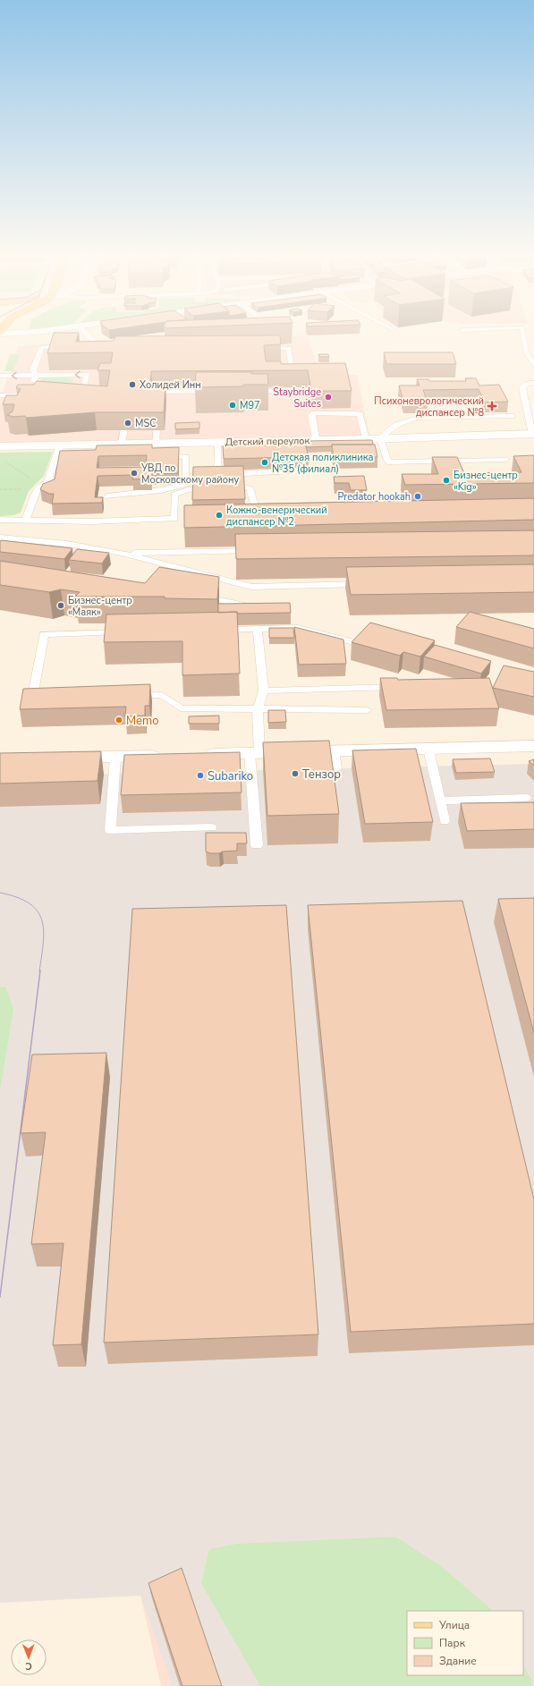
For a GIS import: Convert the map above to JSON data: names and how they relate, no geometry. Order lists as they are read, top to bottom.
{
  "streets": {
    "street": ["Детский переулок"]
  },
  "places": {
    "other": [
      "Холидей Инн",
      "Staybridge Suites",
      "M97",
      "MSC",
      "Детская поликлиника №35 (филиал)",
      "УВД по Московскому району",
      "Бизнес-центр «Kig»",
      "Predator hookah",
      "Кожно-венерический диспансер №2",
      "Бизнес-центр «Маяк»",
      "Memo",
      "Тензор",
      "Subariko"
    ],
    "health": ["Психоневрологический диспансер №8"]
  },
  "legend": ["Улица", "Парк", "Здание"],
  "north": "bottom"
}
